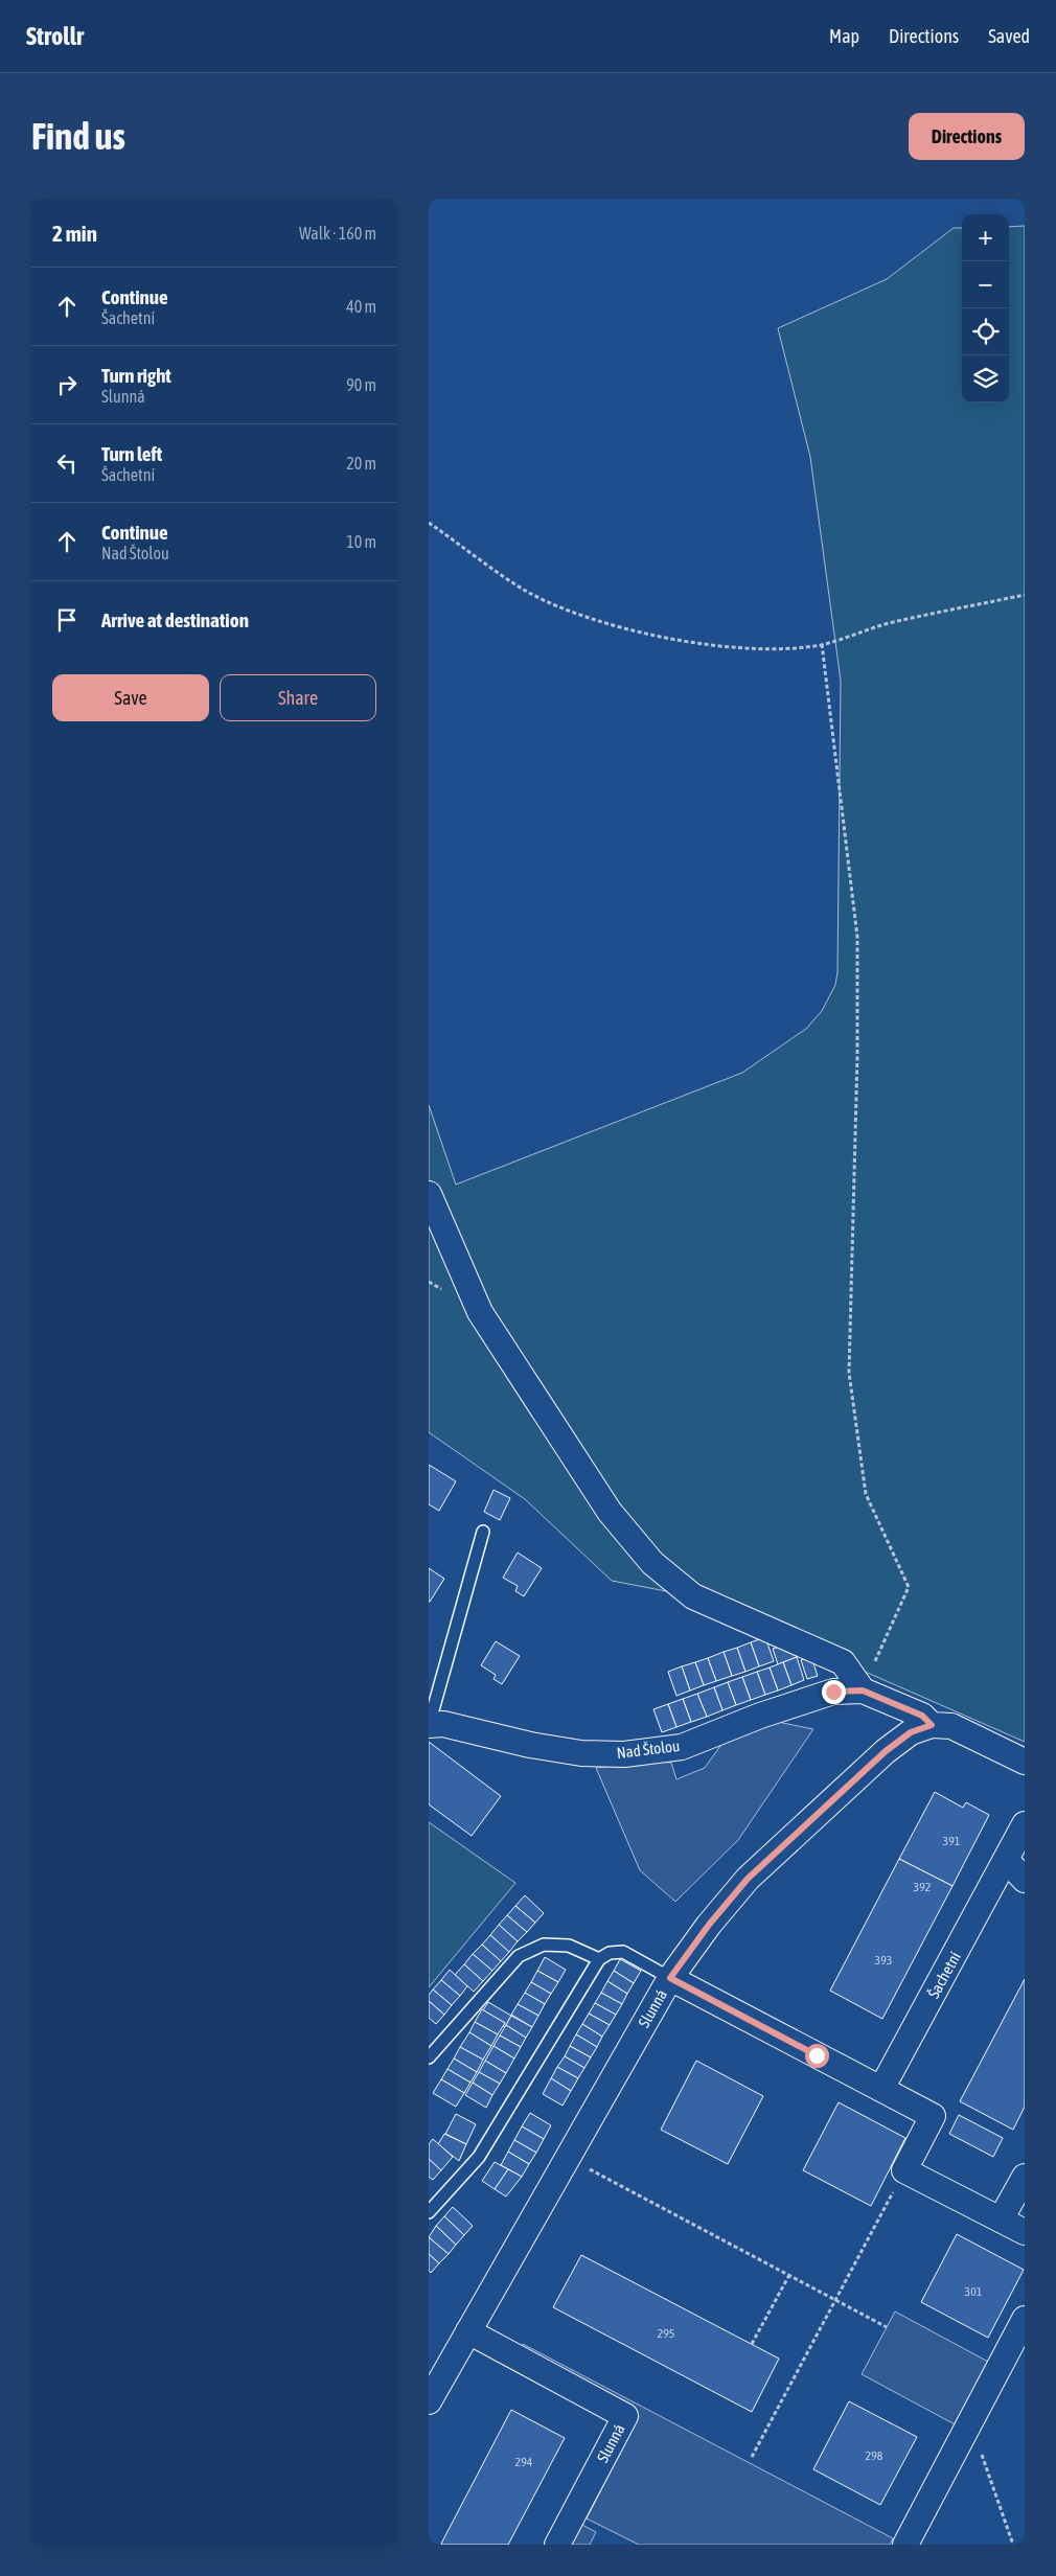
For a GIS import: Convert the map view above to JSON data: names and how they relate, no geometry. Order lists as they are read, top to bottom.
{
  "streets": {
    "street": ["Nad Štolou", "Šachetní", "Slunná"]
  },
  "house_numbers": [
    "391",
    "392",
    "393",
    "301",
    "295",
    "298",
    "294"
  ],
  "page": {
    "header": "Strollr",
    "nav": ["Map", "Directions", "Saved"],
    "buttons": [
      "Directions",
      ["Save", "Share"]
    ],
    "title": "Find us",
    "heading": ["2 min", "Walk · 160 m"],
    "map_buttons": ["+", "−"],
    "list": [
      ["Continue", "Šachetní", "40 m"],
      ["Turn right", "Slunná", "90 m"],
      ["Turn left", "Šachetní", "20 m"],
      ["Continue", "Nad Štolou", "10 m"],
      "Arrive at destination"
    ]
  }
}
